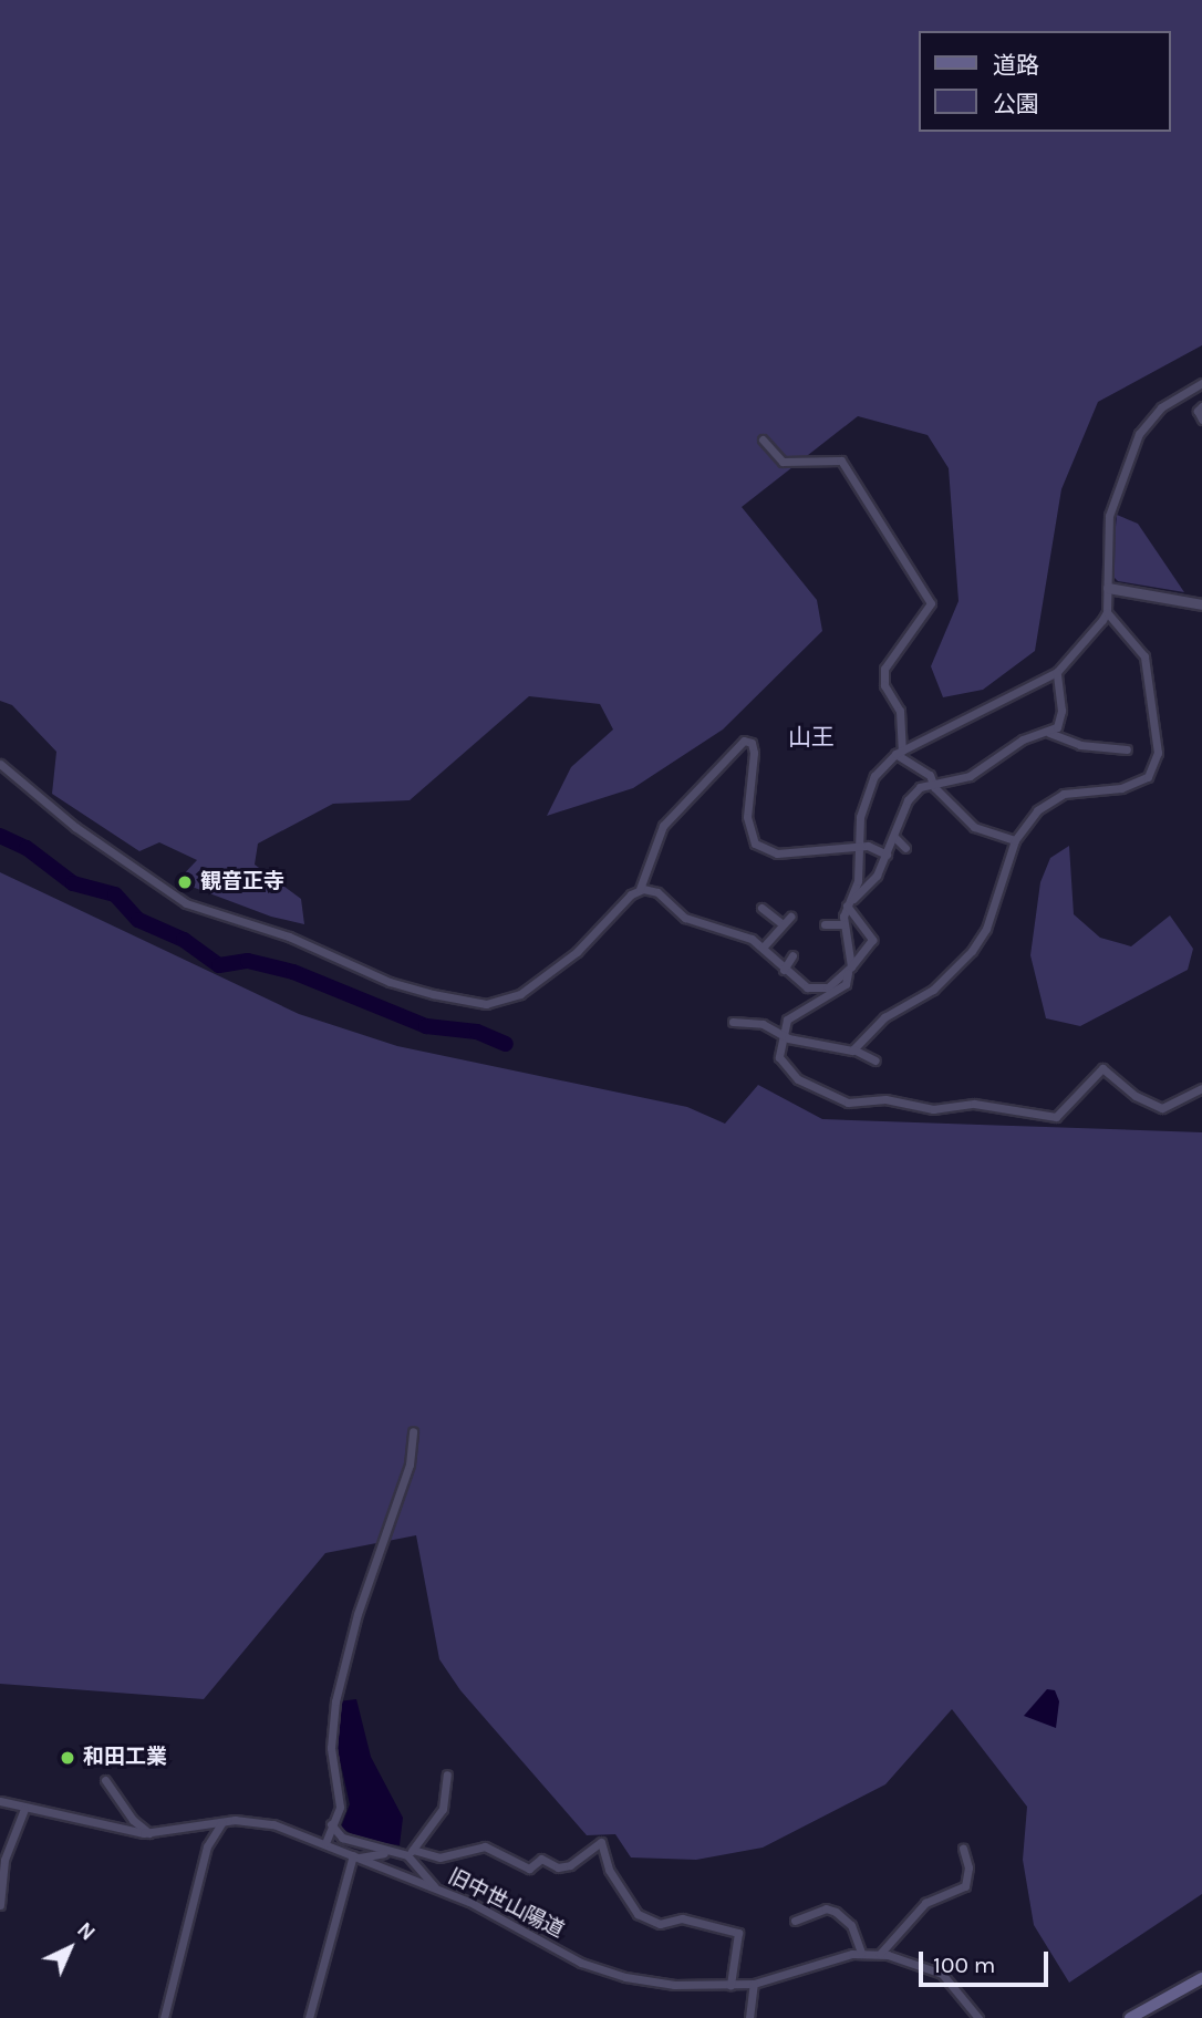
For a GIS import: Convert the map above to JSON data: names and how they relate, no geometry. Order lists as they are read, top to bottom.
{
  "streets": {
    "street": ["旧中世山陽道"]
  },
  "districts": ["山王"],
  "places": ["観音正寺", "和田工業"],
  "legend": ["道路", "公園"],
  "scale_bar": "100 m",
  "north": "top right"
}
